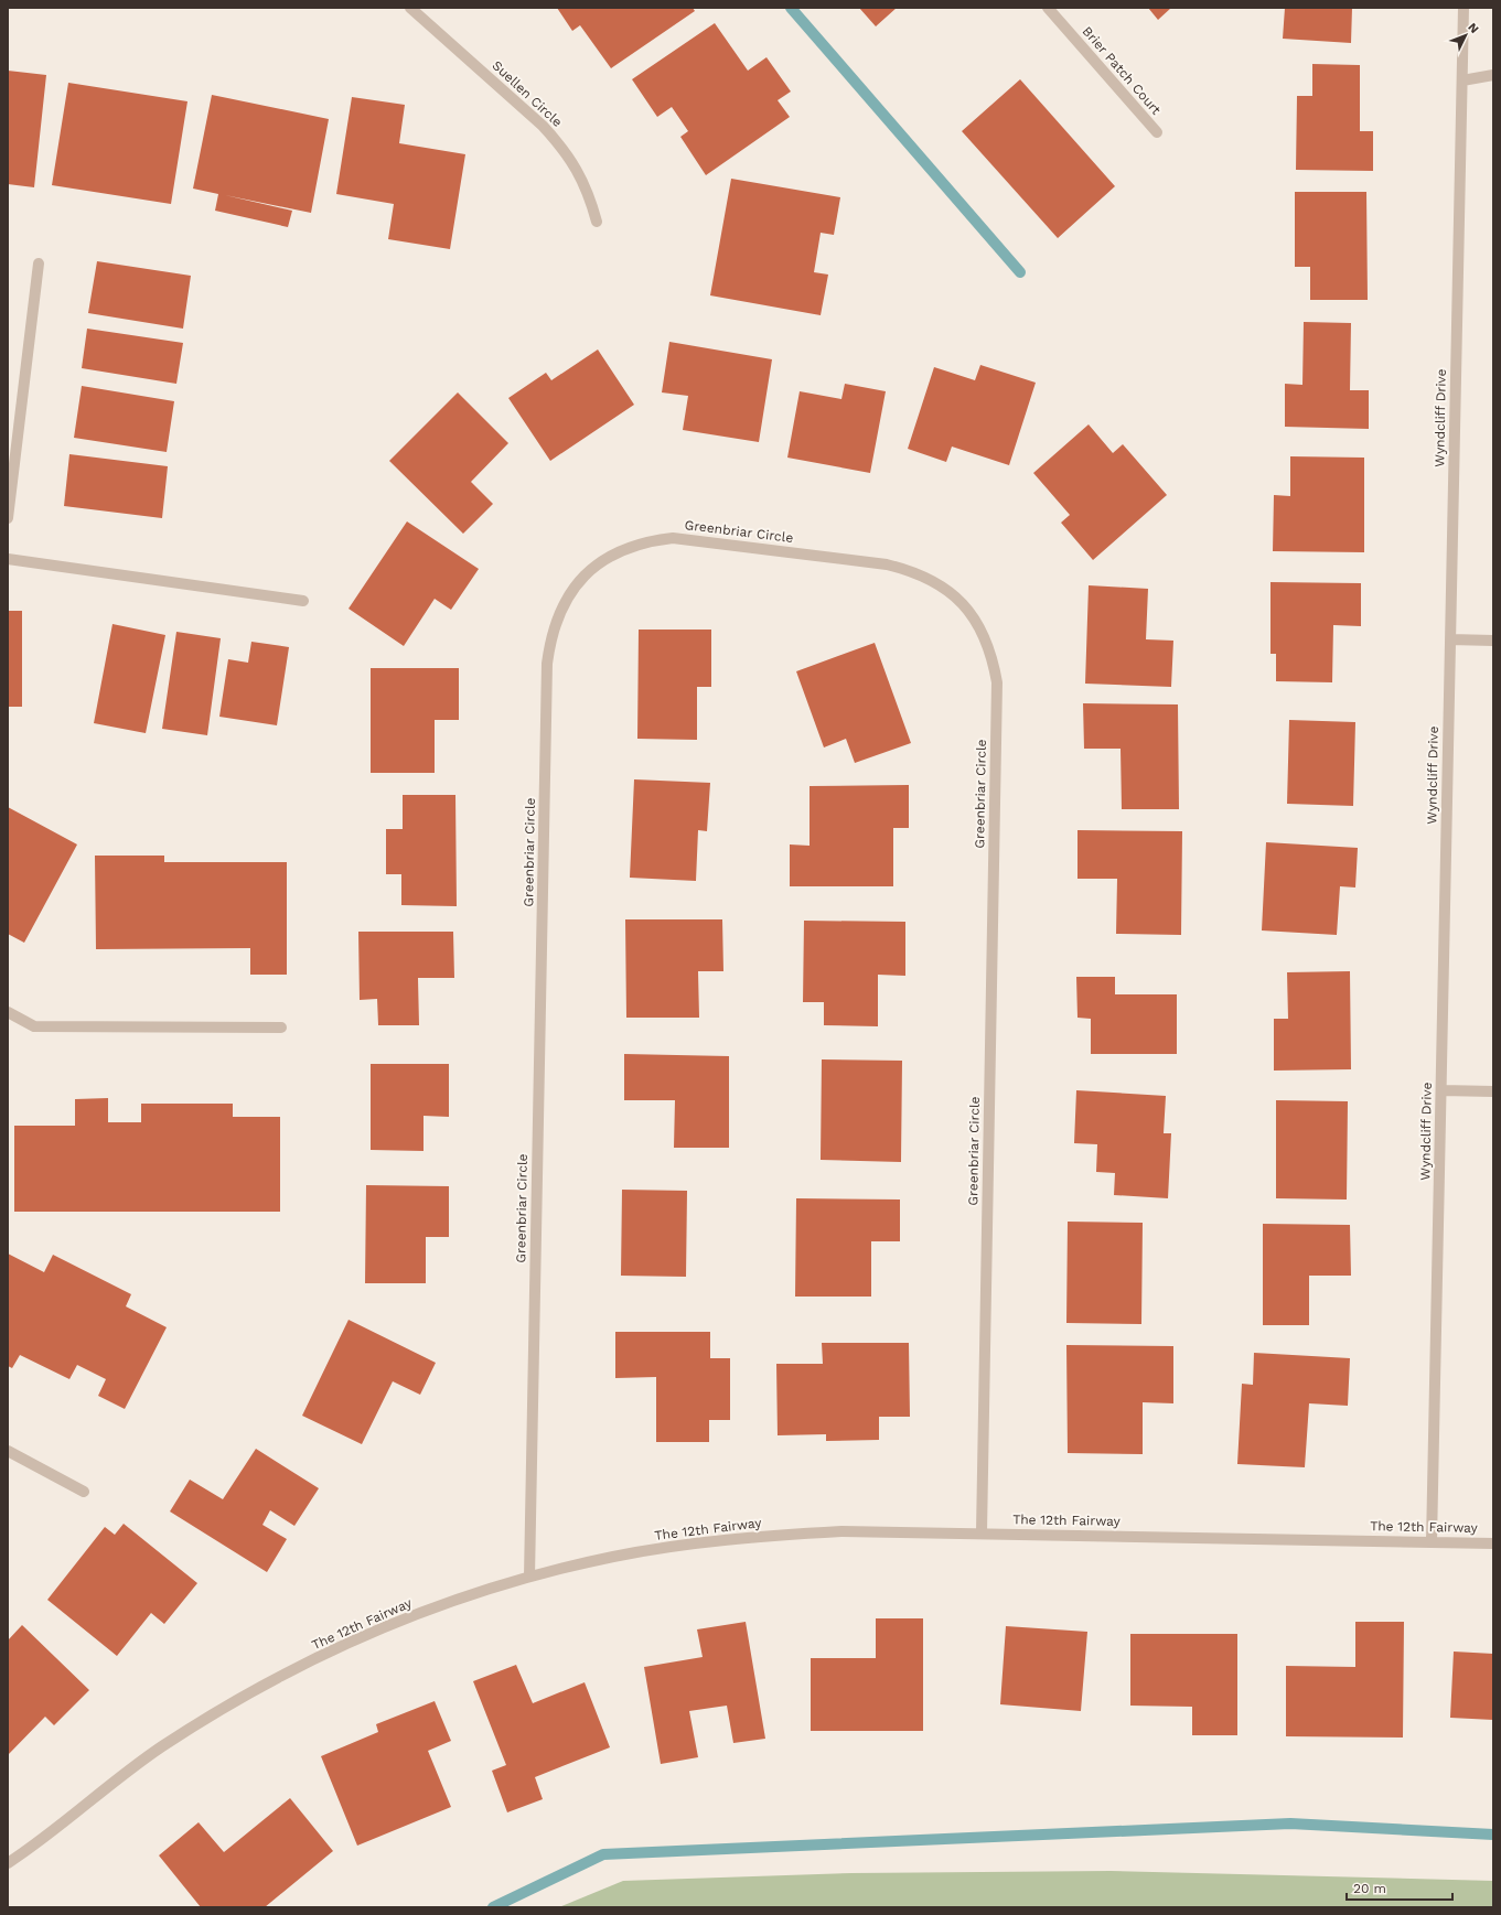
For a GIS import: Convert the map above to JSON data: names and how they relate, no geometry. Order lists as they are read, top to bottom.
{
  "streets": {
    "street": [
      "Brier Patch Court",
      "Suellen Circle",
      "Wyndcliff Drive",
      "Greenbriar Circle",
      "The 12th Fairway"
    ]
  },
  "crossings": [
    ["Wyndcliff Drive", "The 12th Fairway"],
    ["Greenbriar Circle", "The 12th Fairway"]
  ],
  "scale_bar": "20 m",
  "north": "top right"
}
